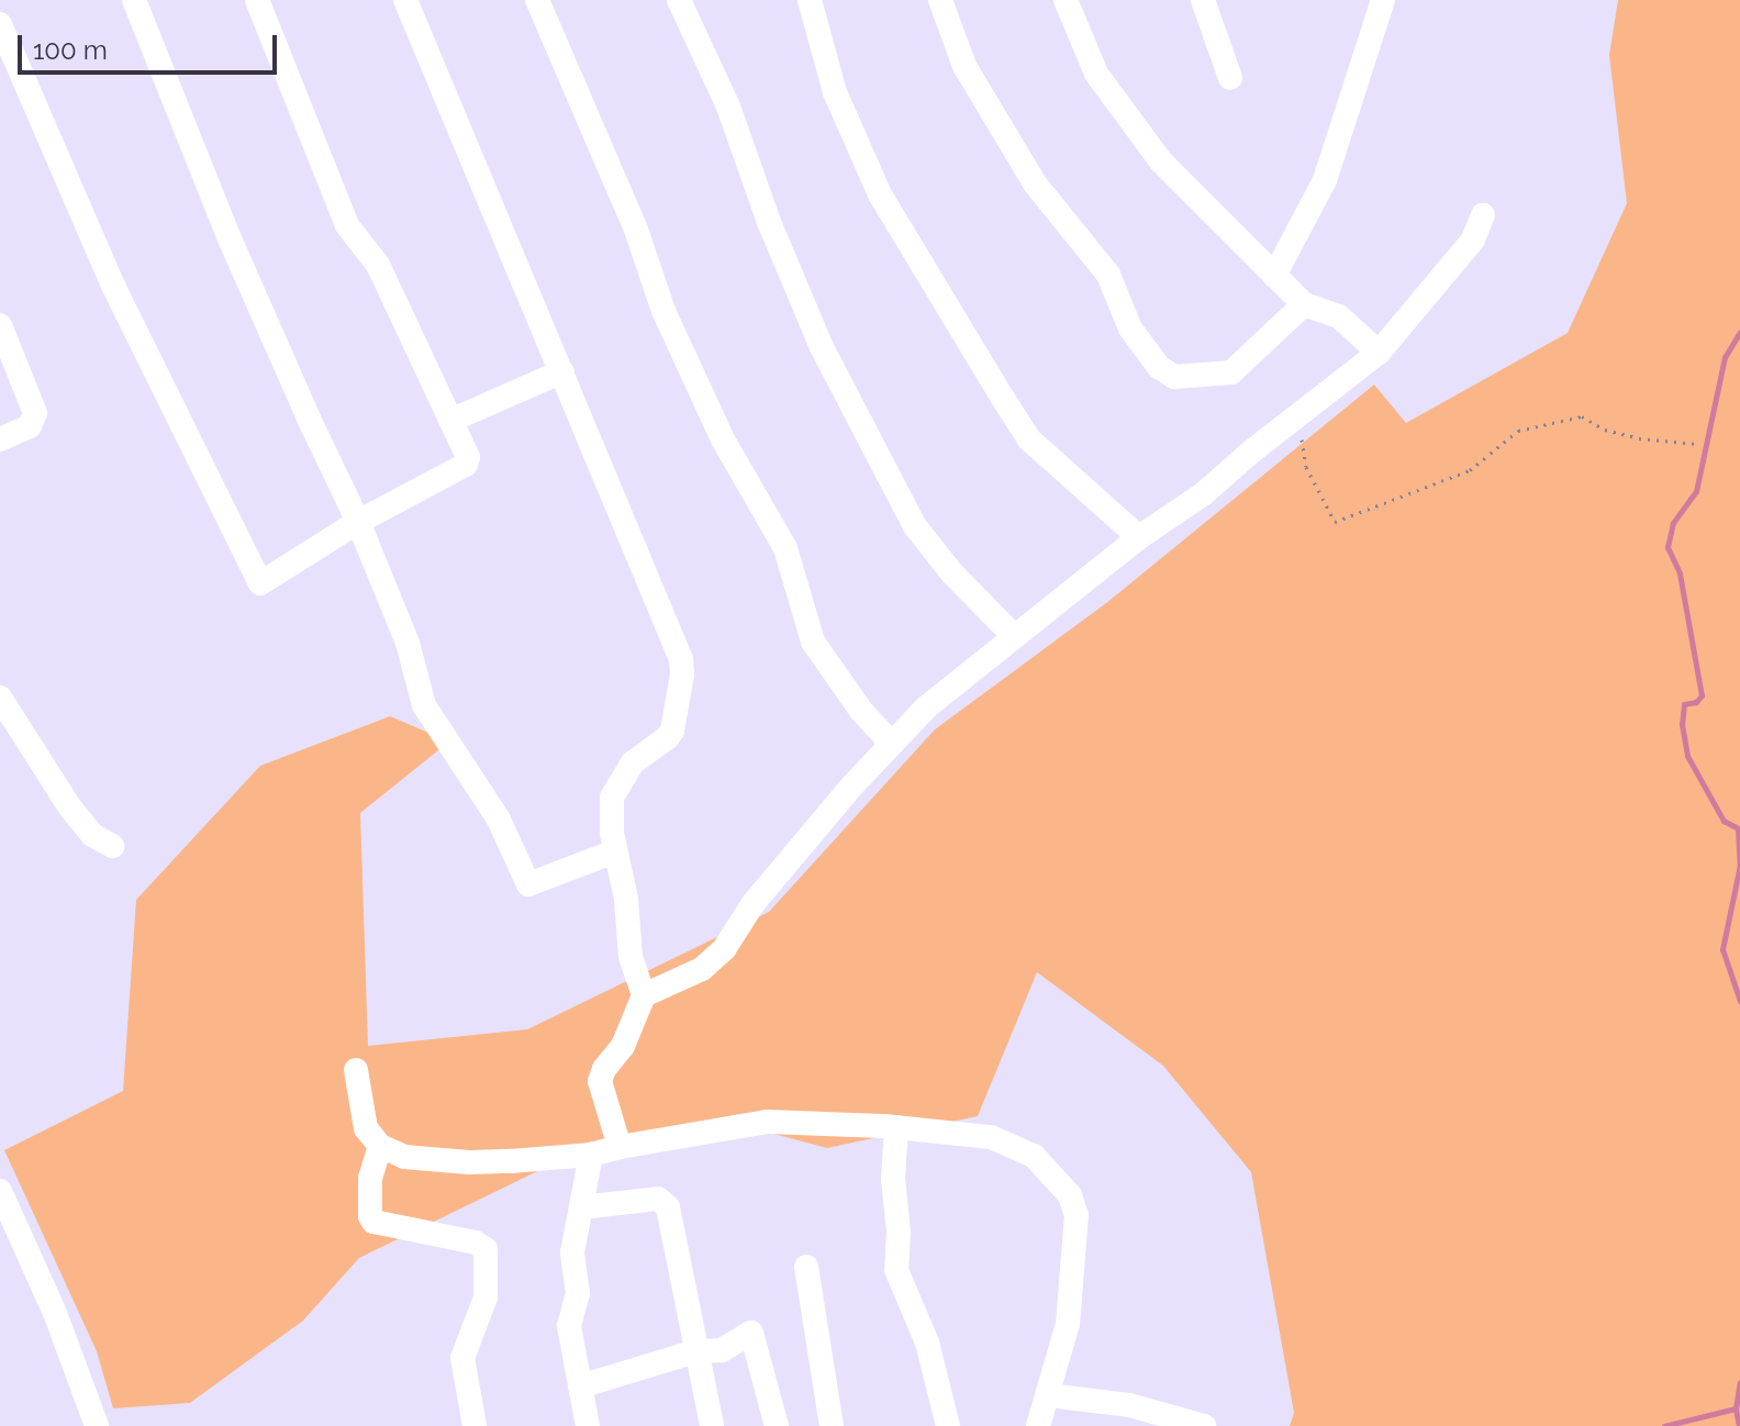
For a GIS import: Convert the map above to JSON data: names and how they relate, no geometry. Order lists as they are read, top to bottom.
{
  "scale_bar": "100 m"
}
